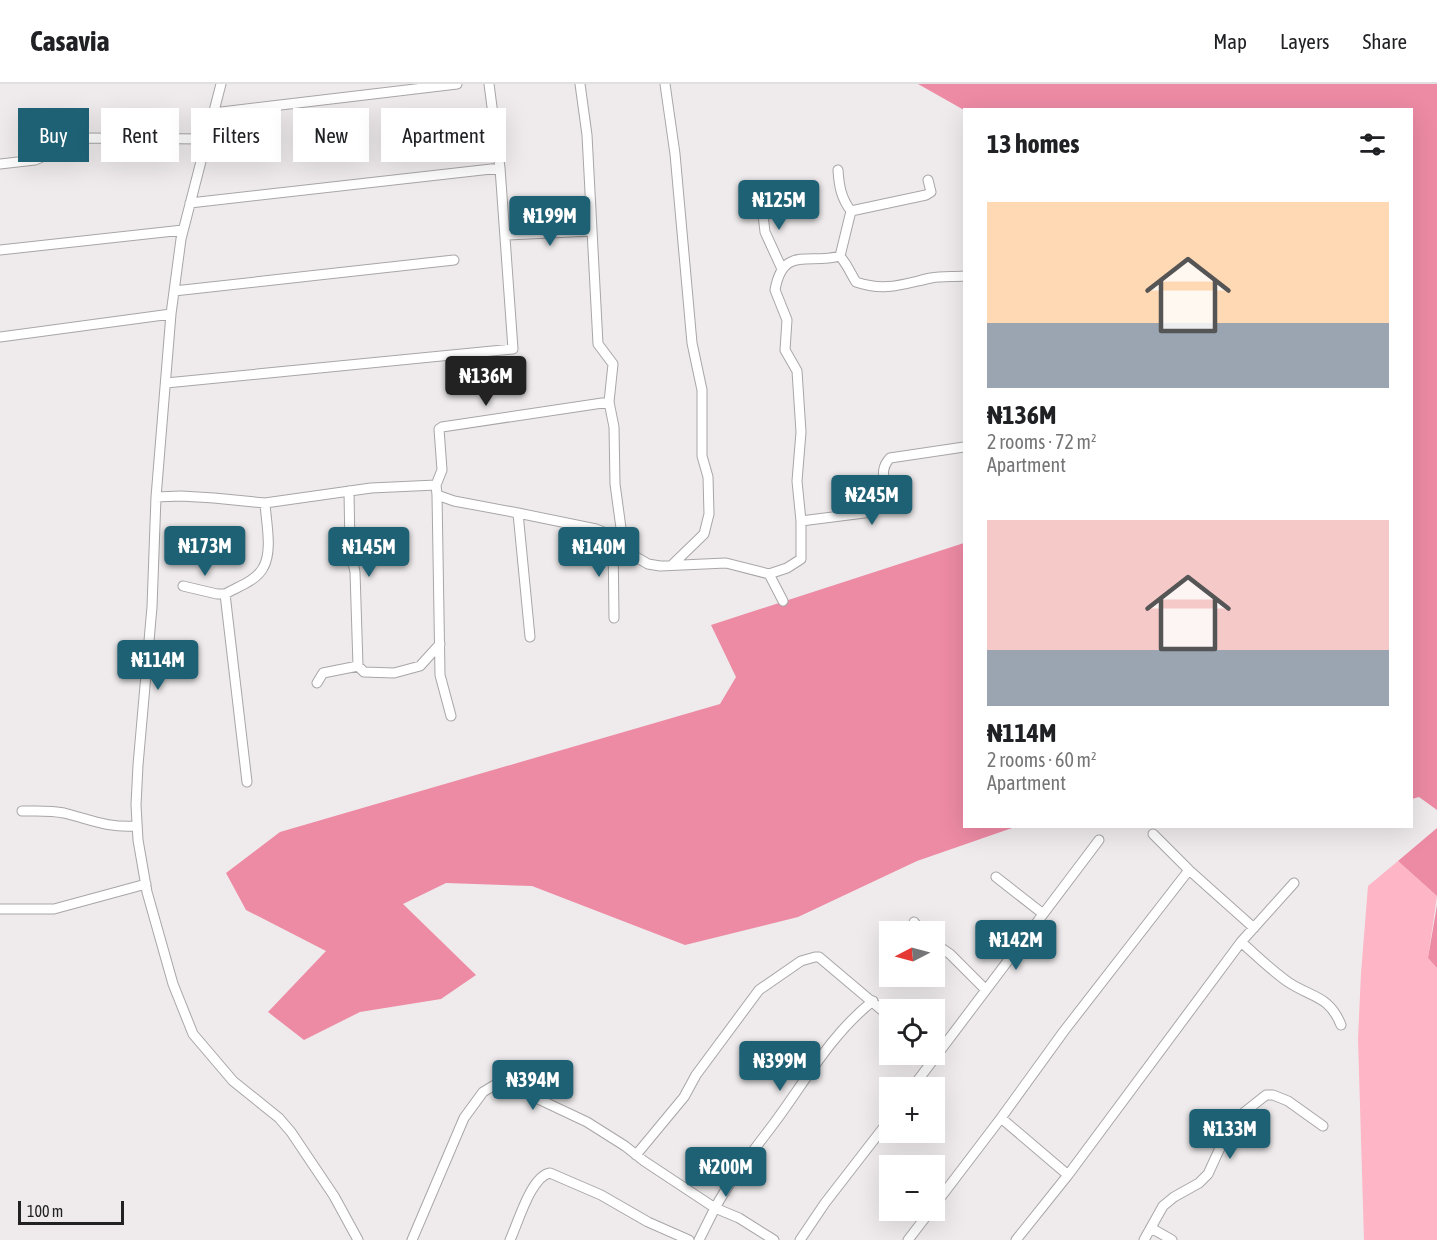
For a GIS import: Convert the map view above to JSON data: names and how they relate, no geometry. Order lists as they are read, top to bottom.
{
  "scale_bar": "100 m",
  "north": "left",
  "page": {
    "header": "Casavia",
    "nav": ["Map", "Layers", "Share"],
    "chip": [
      "Buy",
      "Rent",
      "Filters",
      "New",
      "Apartment"
    ],
    "heading": "13 homes",
    "price": [
      "₦125M",
      "₦199M",
      "₦136M",
      "₦245M",
      "₦173M",
      "₦145M",
      "₦140M",
      "₦114M",
      "₦142M",
      "₦399M",
      "₦394M",
      "₦133M",
      "₦200M"
    ],
    "list": [
      {
        "name": "₦136M",
        "note": "2 rooms · 72 m² · Apartment"
      },
      {
        "name": "₦114M",
        "note": "2 rooms · 60 m² · Apartment"
      }
    ],
    "map_buttons": ["+", "−"],
    "scale": "100 m"
  }
}
